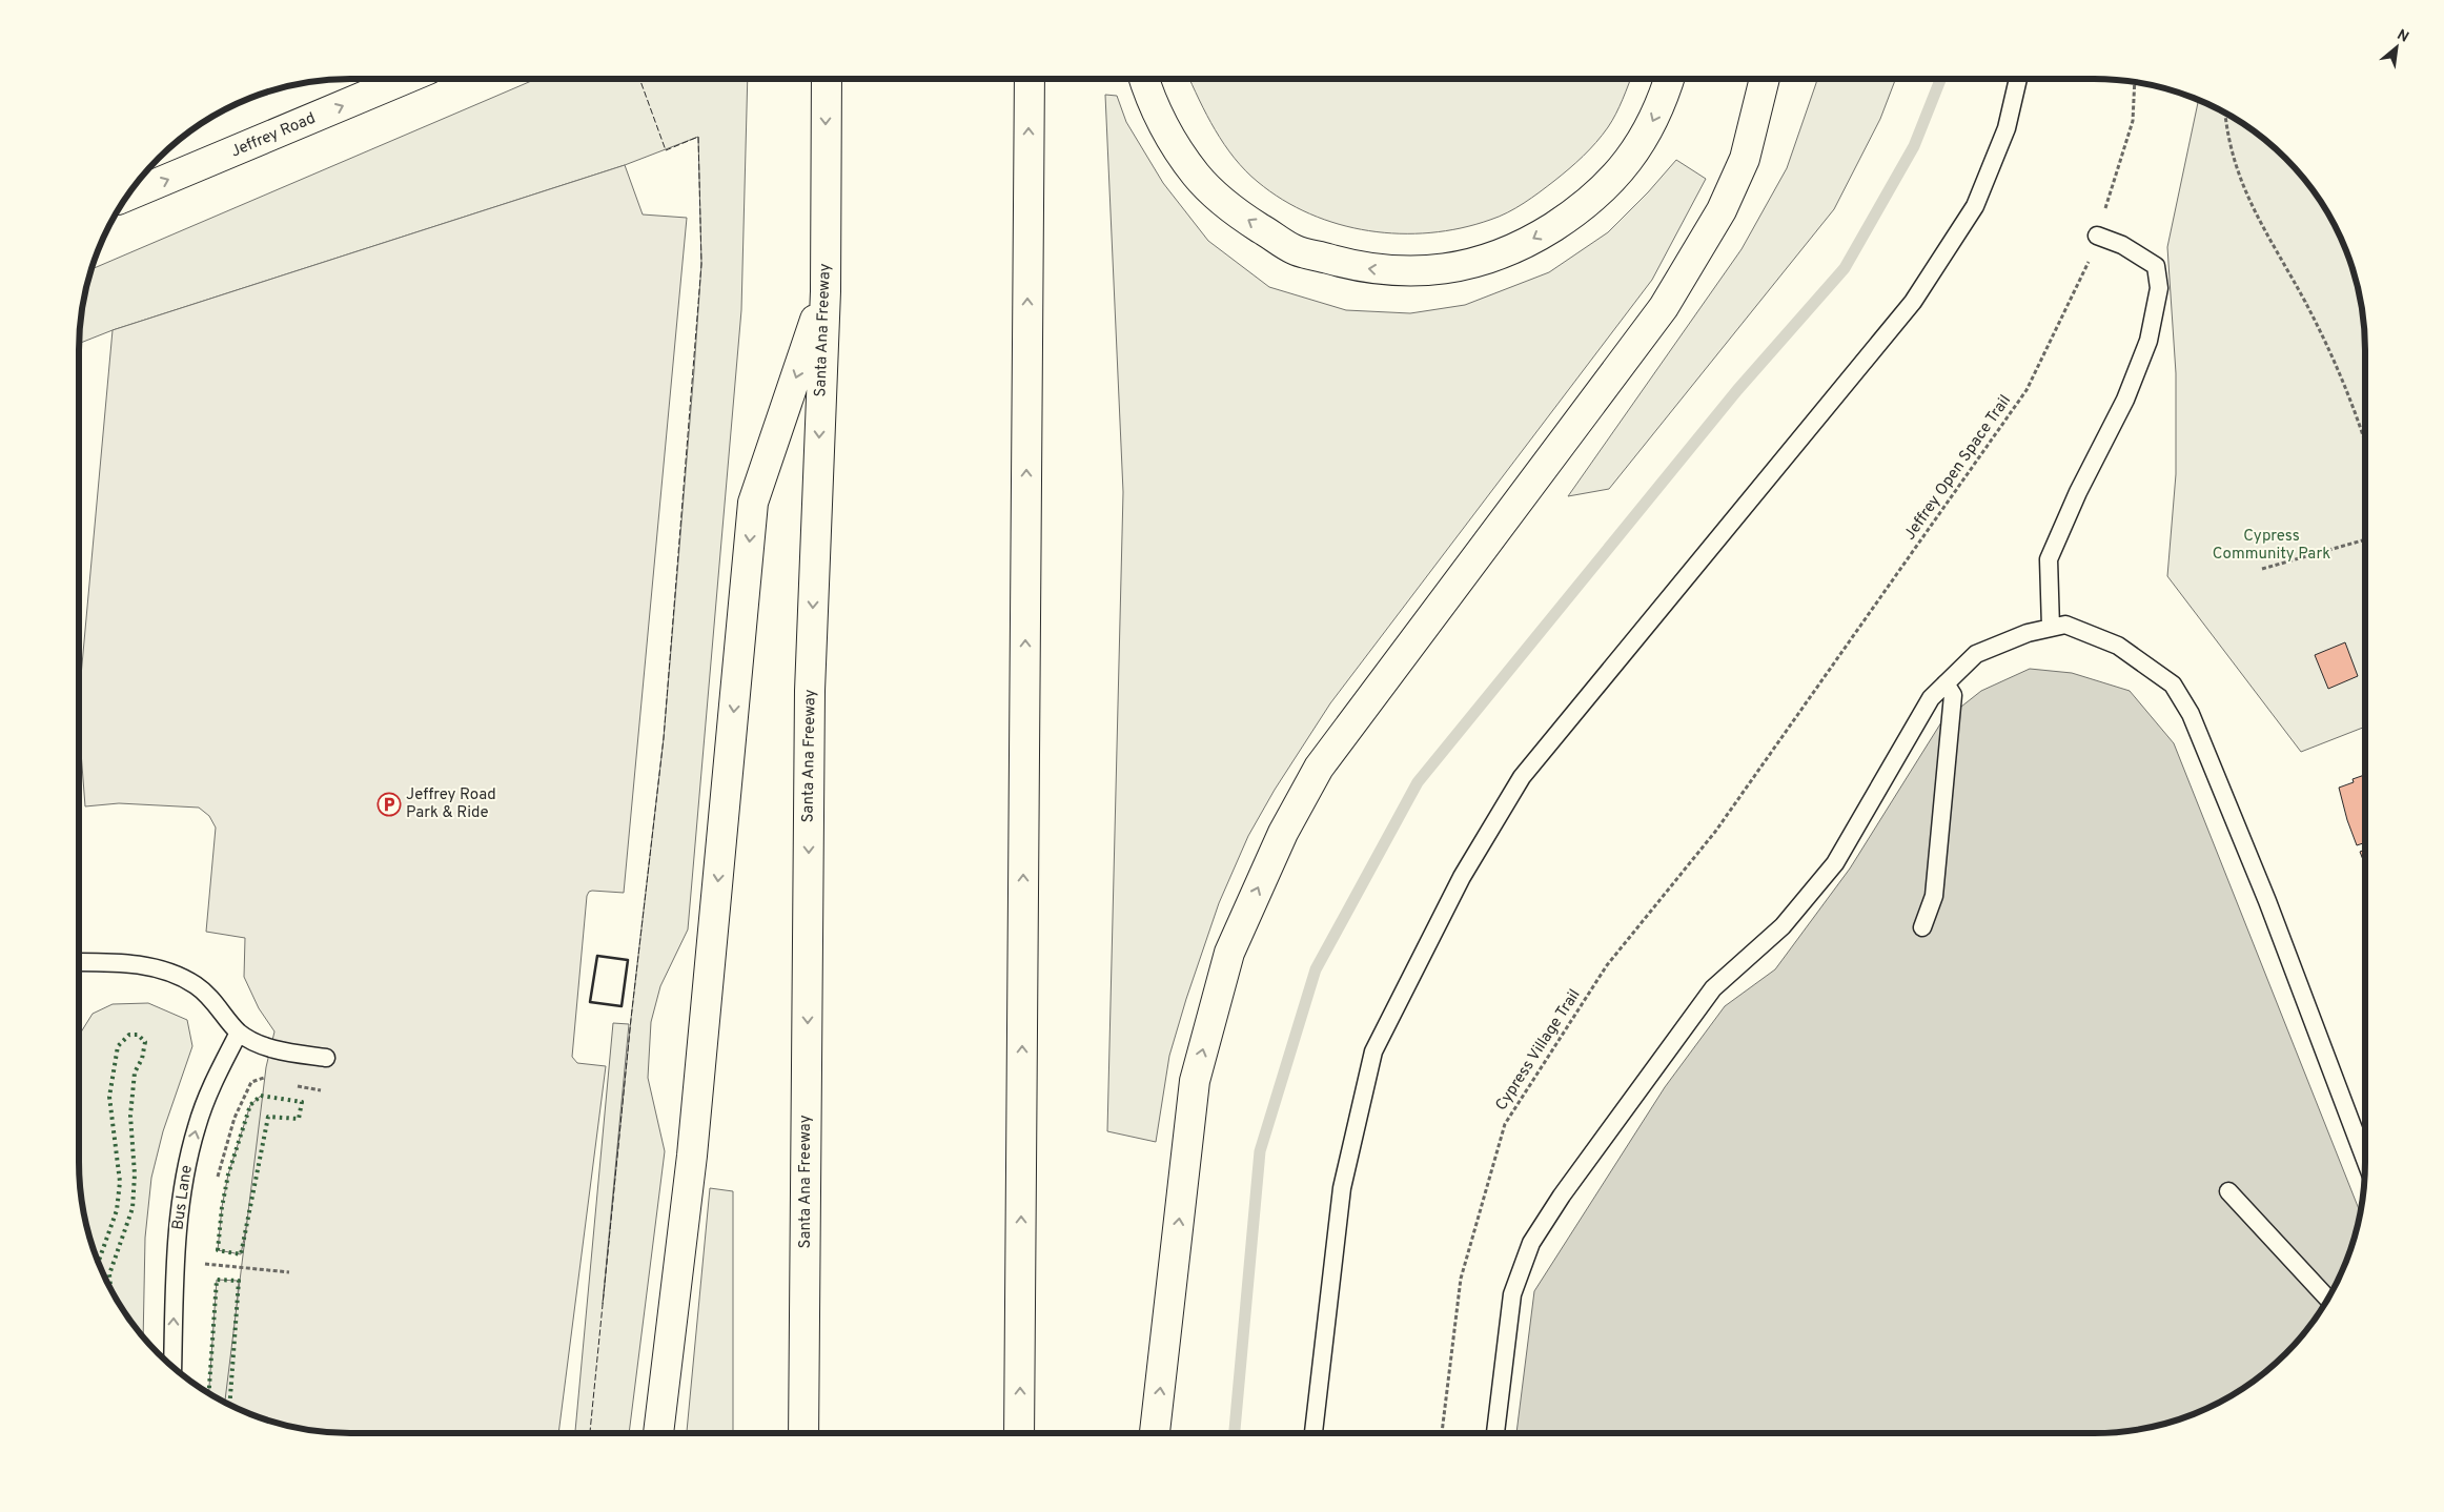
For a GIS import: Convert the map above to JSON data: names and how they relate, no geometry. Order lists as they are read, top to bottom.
{
  "streets": {
    "main road": ["Jeffrey Road", "Santa Ana Freeway"],
    "lane": ["Bus Lane"],
    "path": ["Jeffrey Open Space Trail", "Cypress Village Trail"]
  },
  "crossings": [
    ["Jeffrey Open Space Trail", "Cypress Village Trail"]
  ],
  "one_way": ["Jeffrey Road", "Bus Lane"],
  "parks": ["Cypress Community Park"],
  "places": {
    "parking": ["Jeffrey Road Park & Ride"]
  },
  "north": "top right"
}
